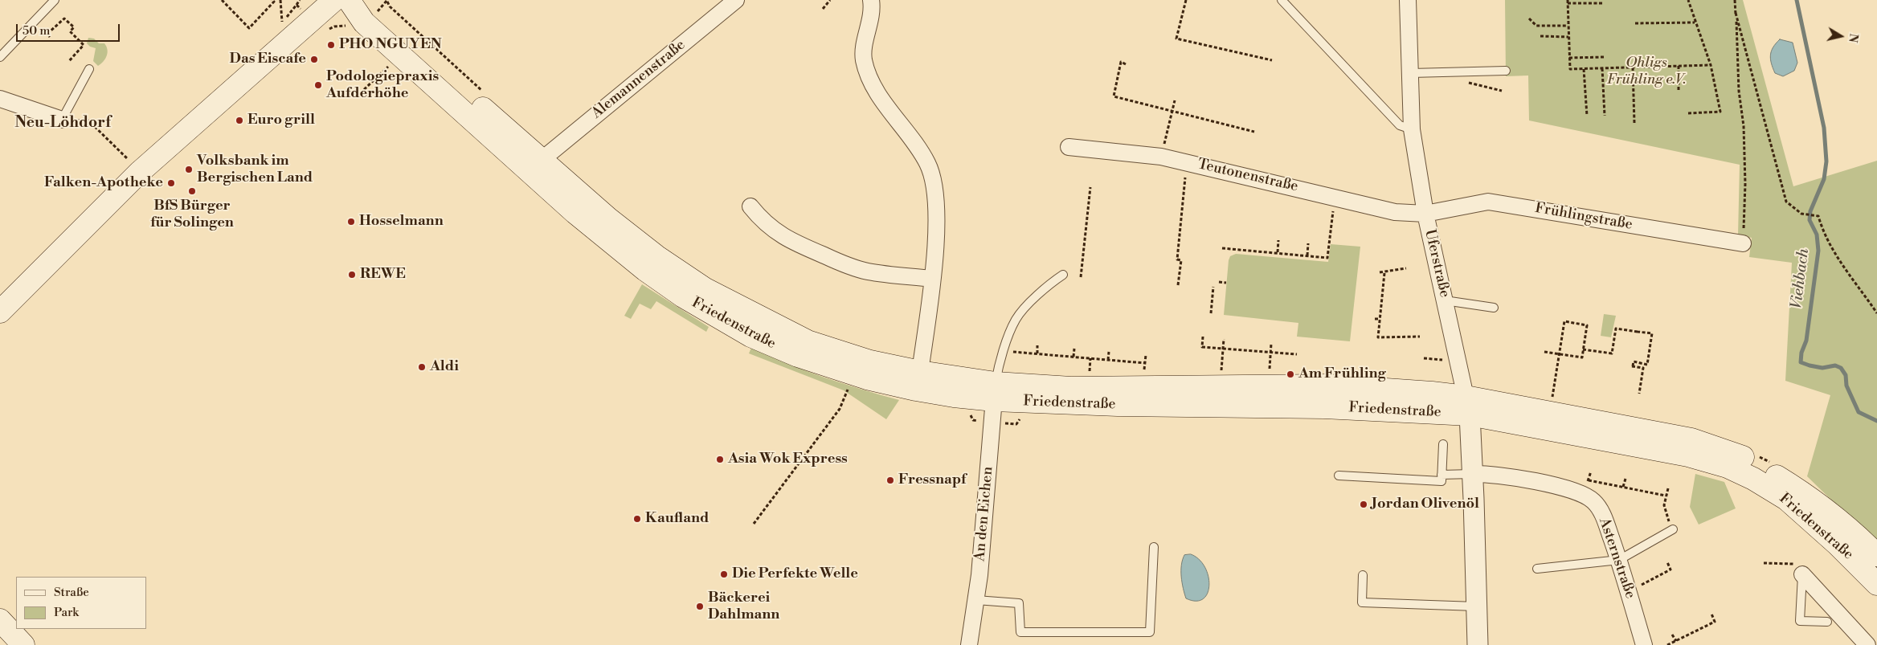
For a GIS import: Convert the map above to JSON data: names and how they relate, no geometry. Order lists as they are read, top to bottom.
{
  "streets": {
    "main road": ["Friedenstraße"],
    "street": [
      "Alemannenstraße",
      "Teutonenstraße",
      "Frühlingstraße",
      "Uferstraße",
      "An den Eichen",
      "Asternstraße"
    ]
  },
  "crossings": [
    ["Alemannenstraße", "Friedenstraße"],
    ["Teutonenstraße", "Frühlingstraße"],
    ["Teutonenstraße", "Uferstraße"],
    ["Frühlingstraße", "Uferstraße"],
    ["Uferstraße", "Friedenstraße"],
    ["Friedenstraße", "An den Eichen"]
  ],
  "districts": ["Neu-Löhdorf"],
  "water": ["Viehbach"],
  "parks": ["Ohligs Frühling e.V."],
  "places": [
    "PHO NGUYEN",
    "Das Eiscafe",
    "Podologiepraxis Aufderhöhe",
    "Euro grill",
    "Volksbank im Bergischen Land",
    "Falken-Apotheke",
    "BfS Bürger für Solingen",
    "Hosselmann",
    "REWE",
    "Aldi",
    "Am Frühling",
    "Asia Wok Express",
    "Fressnapf",
    "Jordan Olivenöl",
    "Kaufland",
    "Die Perfekte Welle",
    "Bäckerei Dahlmann"
  ],
  "legend": ["Straße", "Park"],
  "scale_bar": "50 m",
  "north": "right"
}
